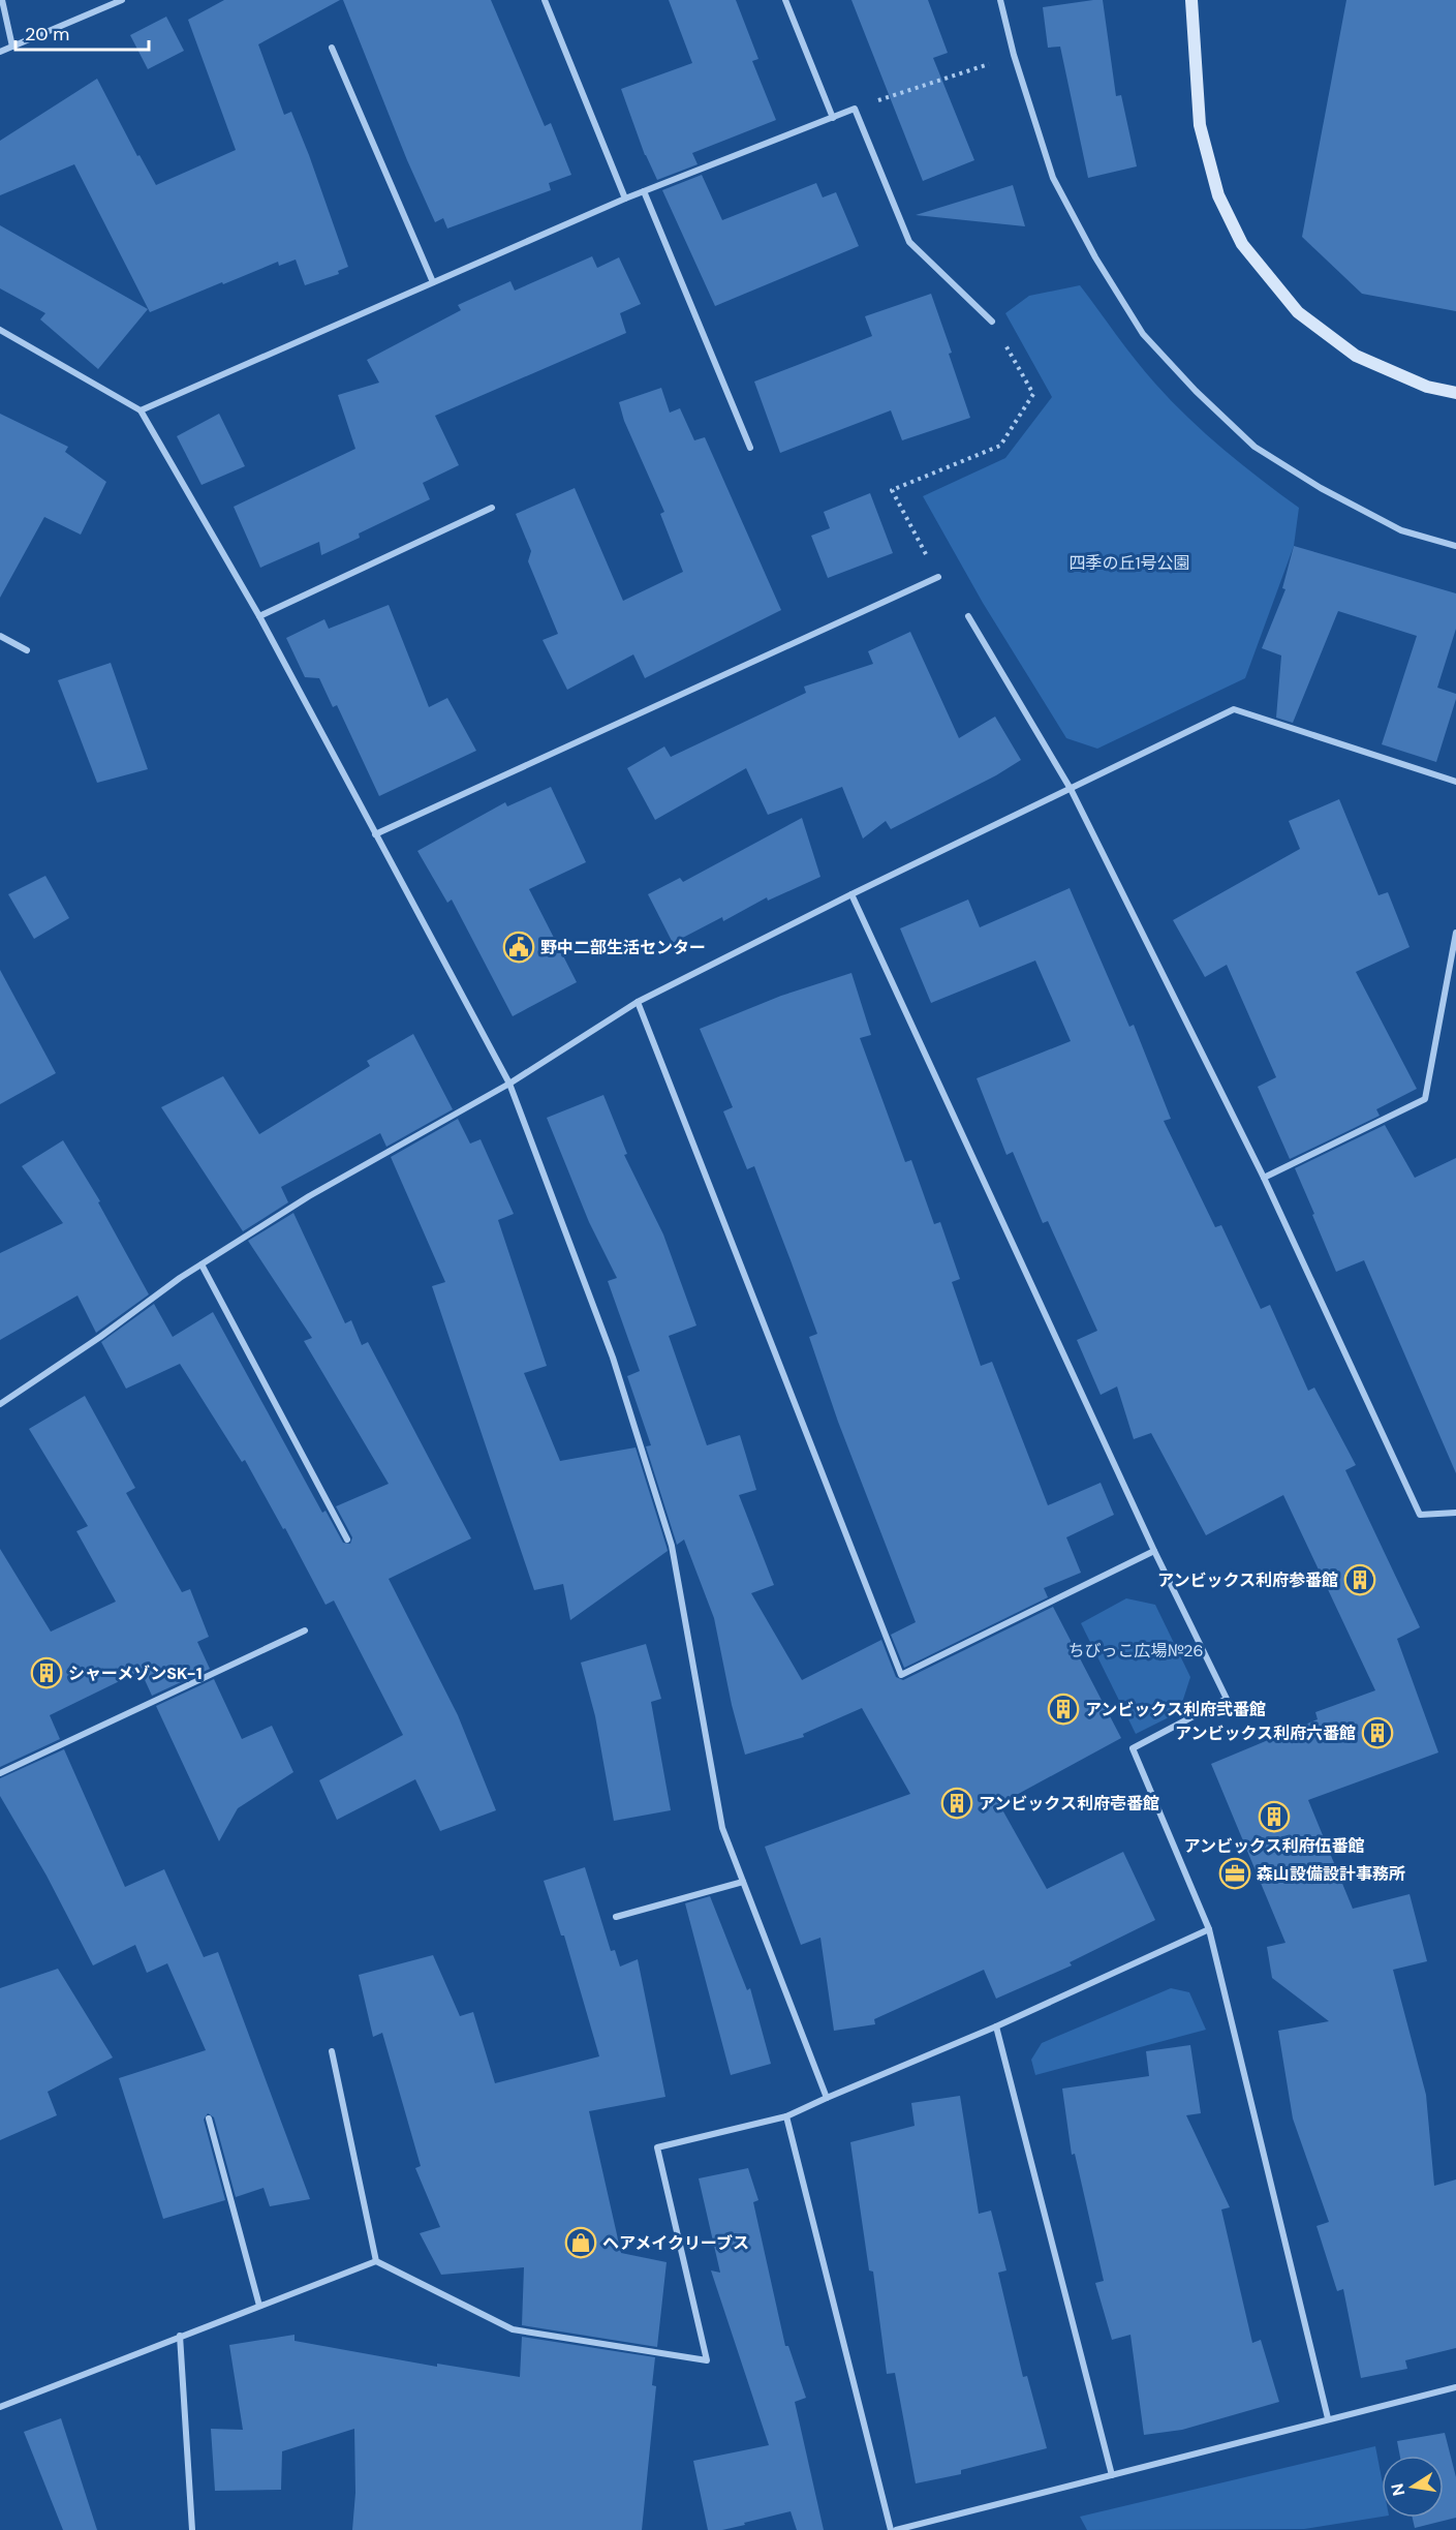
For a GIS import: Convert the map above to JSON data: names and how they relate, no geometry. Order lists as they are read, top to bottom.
{
  "parks": ["四季の丘1号公園", "ちびっこ広場№26"],
  "places": {
    "public building": ["野中二部生活センター"],
    "building": [
      "アンビックス利府参番館",
      "シャーメゾンSK-1",
      "アンビックス利府弐番館",
      "アンビックス利府六番館",
      "アンビックス利府壱番館",
      "アンビックス利府伍番館"
    ],
    "office": ["森山設備設計事務所"],
    "shop": ["ヘアメイクリーブス"]
  },
  "scale_bar": "20 m",
  "north": "left"
}
